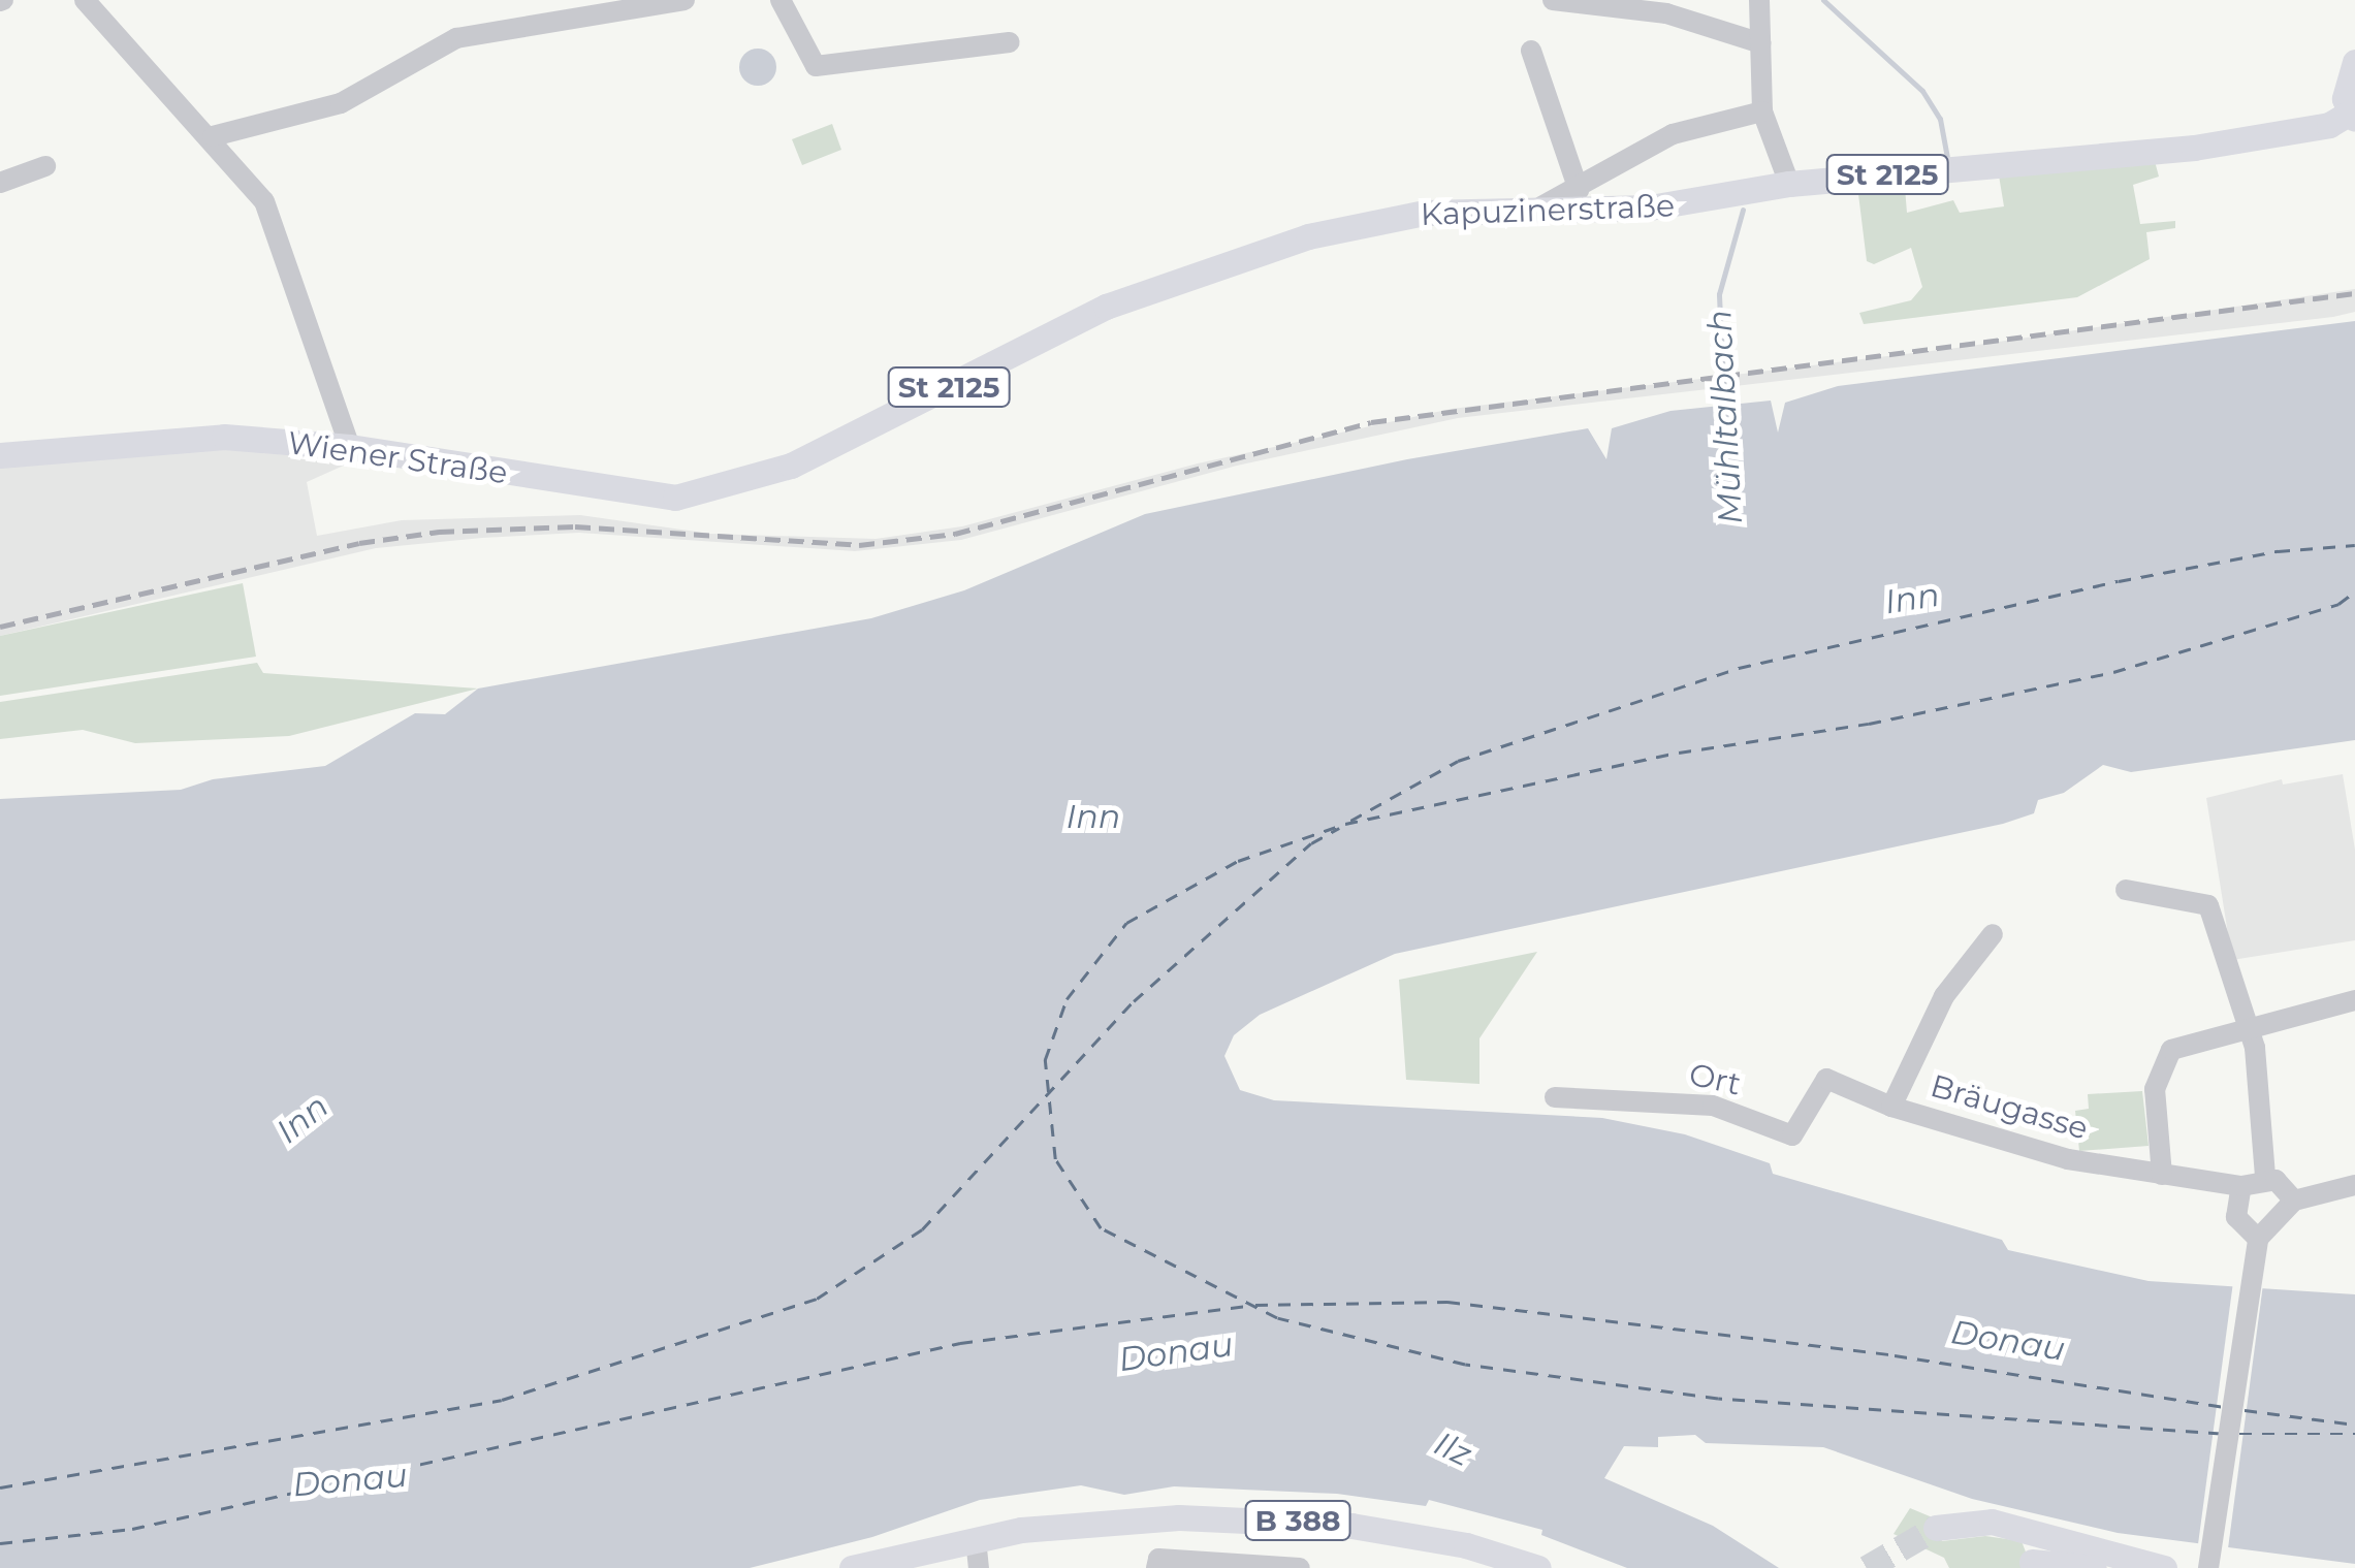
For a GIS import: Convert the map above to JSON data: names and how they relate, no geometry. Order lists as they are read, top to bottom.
{
  "streets": {
    "main road": [
      "St 2125",
      "Kapuzinerstraße",
      "Wiener Straße",
      "B 388"
    ],
    "street": ["Ort", "Bräugasse"]
  },
  "crossings": [
    ["St 2125", "Kapuzinerstraße"],
    ["Kapuzinerstraße", "Wiener Straße"],
    ["Ort", "Bräugasse"]
  ],
  "water": [
    "Mühltalbach",
    "Inn",
    "Donau",
    "Ilz"
  ]
}
